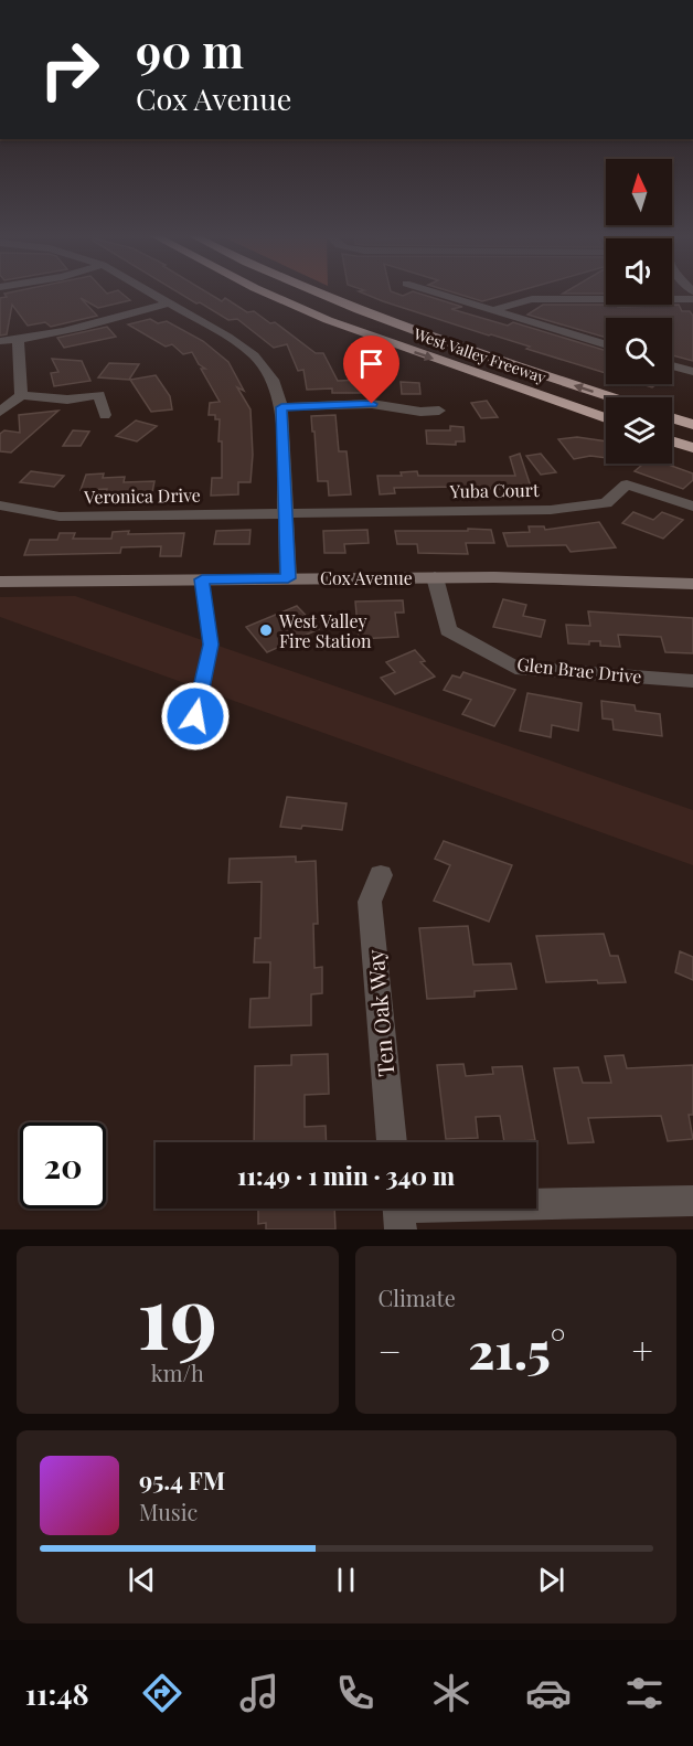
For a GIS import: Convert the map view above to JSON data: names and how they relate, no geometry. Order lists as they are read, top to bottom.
{
  "streets": {
    "highway": ["West Valley Freeway"],
    "main road": ["Cox Avenue"],
    "street": [
      "Yuba Court",
      "Veronica Drive",
      "Glen Brae Drive",
      "Ten Oak Way"
    ]
  },
  "crossings": [
    ["Yuba Court", "Veronica Drive"],
    ["Cox Avenue", "Glen Brae Drive"]
  ],
  "places": ["West Valley Fire Station"],
  "north": "top",
  "page": {
    "turn": ["90 m", "Cox Avenue"],
    "limit": "20",
    "trip": "11:49 · 1 min · 340 m",
    "tile": [
      ["19", "km/h"],
      "Climate"
    ],
    "heat": ["−", "21.5°", "+"],
    "song": ["95.4 FM", "Music"],
    "tabs": "11:48"
  }
}
